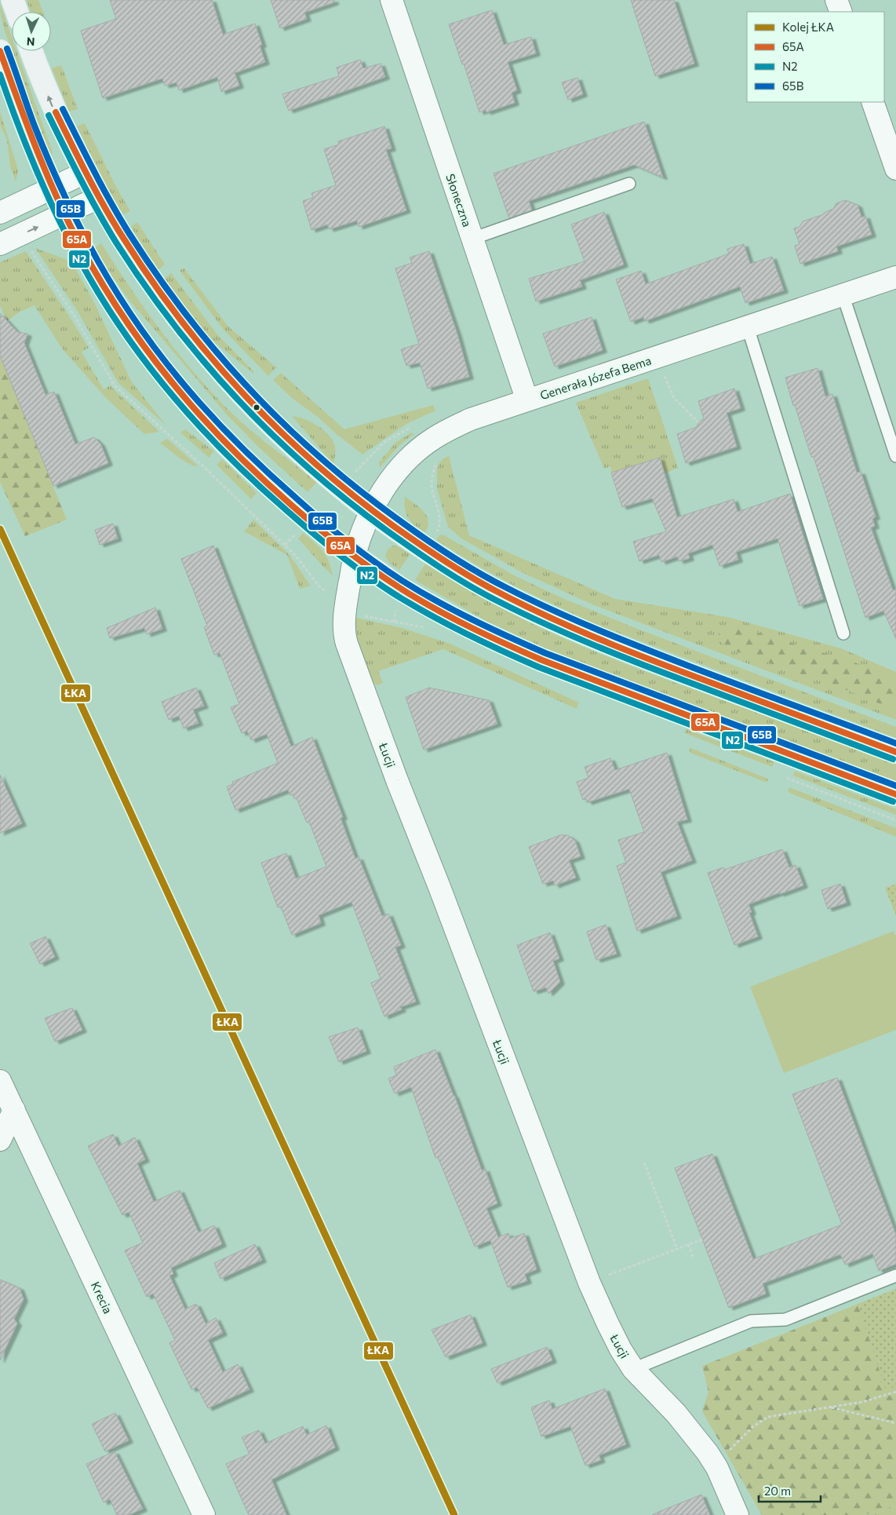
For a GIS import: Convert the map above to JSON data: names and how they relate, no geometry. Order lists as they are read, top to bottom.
{
  "streets": {
    "street": [
      "Słoneczna",
      "Generała Józefa Bema",
      "Łucji",
      "Krecia"
    ]
  },
  "crossings": [
    ["Słoneczna", "Generała Józefa Bema"],
    ["Generała Józefa Bema", "Łucji"]
  ],
  "lines": [
    "transit line 65B",
    "transit line 65A",
    "transit line N2",
    "rail line ŁKA"
  ],
  "legend": [
    "Kolej ŁKA",
    "65A",
    "N2",
    "65B"
  ],
  "scale_bar": "20 m",
  "north": "bottom"
}
